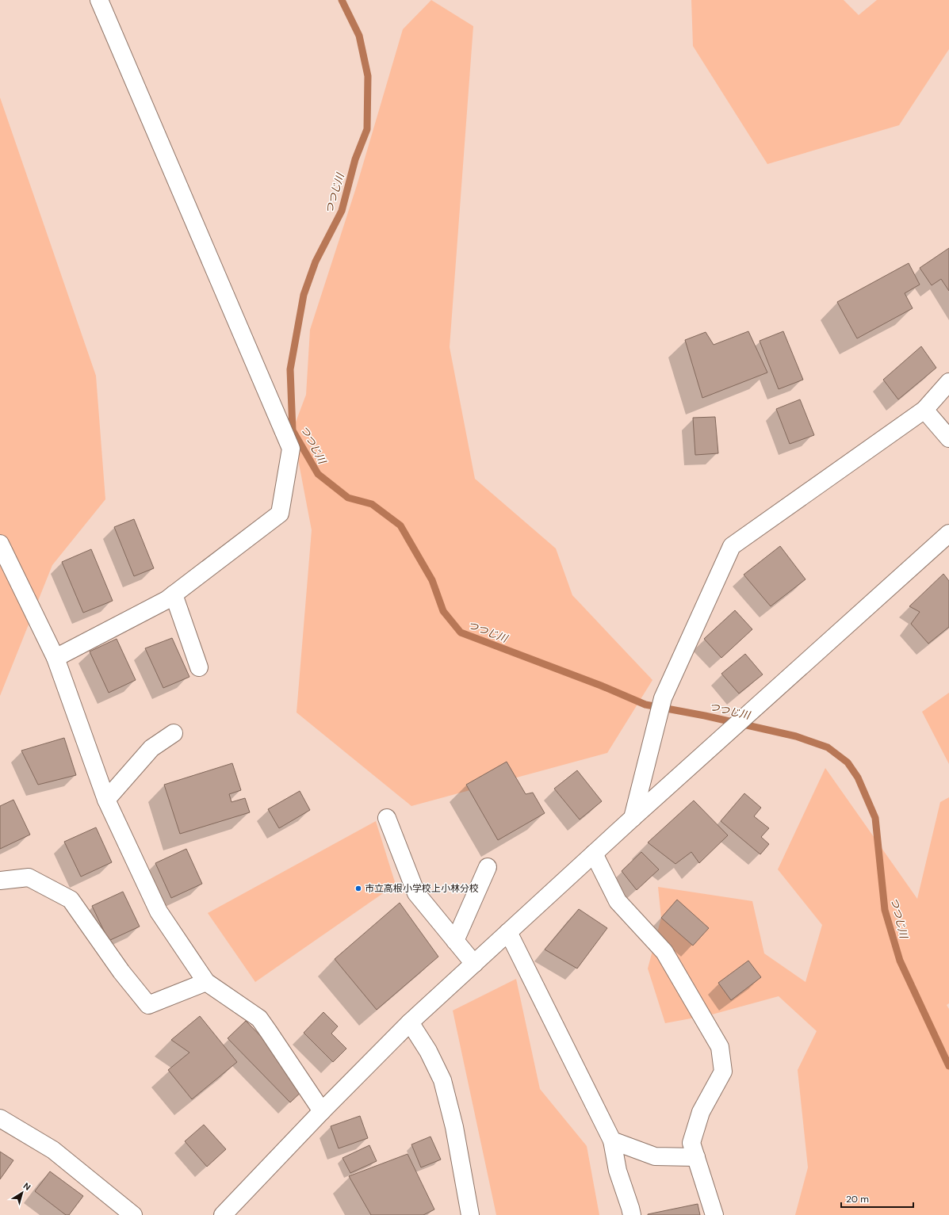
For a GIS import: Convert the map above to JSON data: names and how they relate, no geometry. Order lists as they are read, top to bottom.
{
  "water": ["つつじ川"],
  "places": ["市立高根小学校上小林分校"],
  "scale_bar": "20 m",
  "north": "top right"
}
